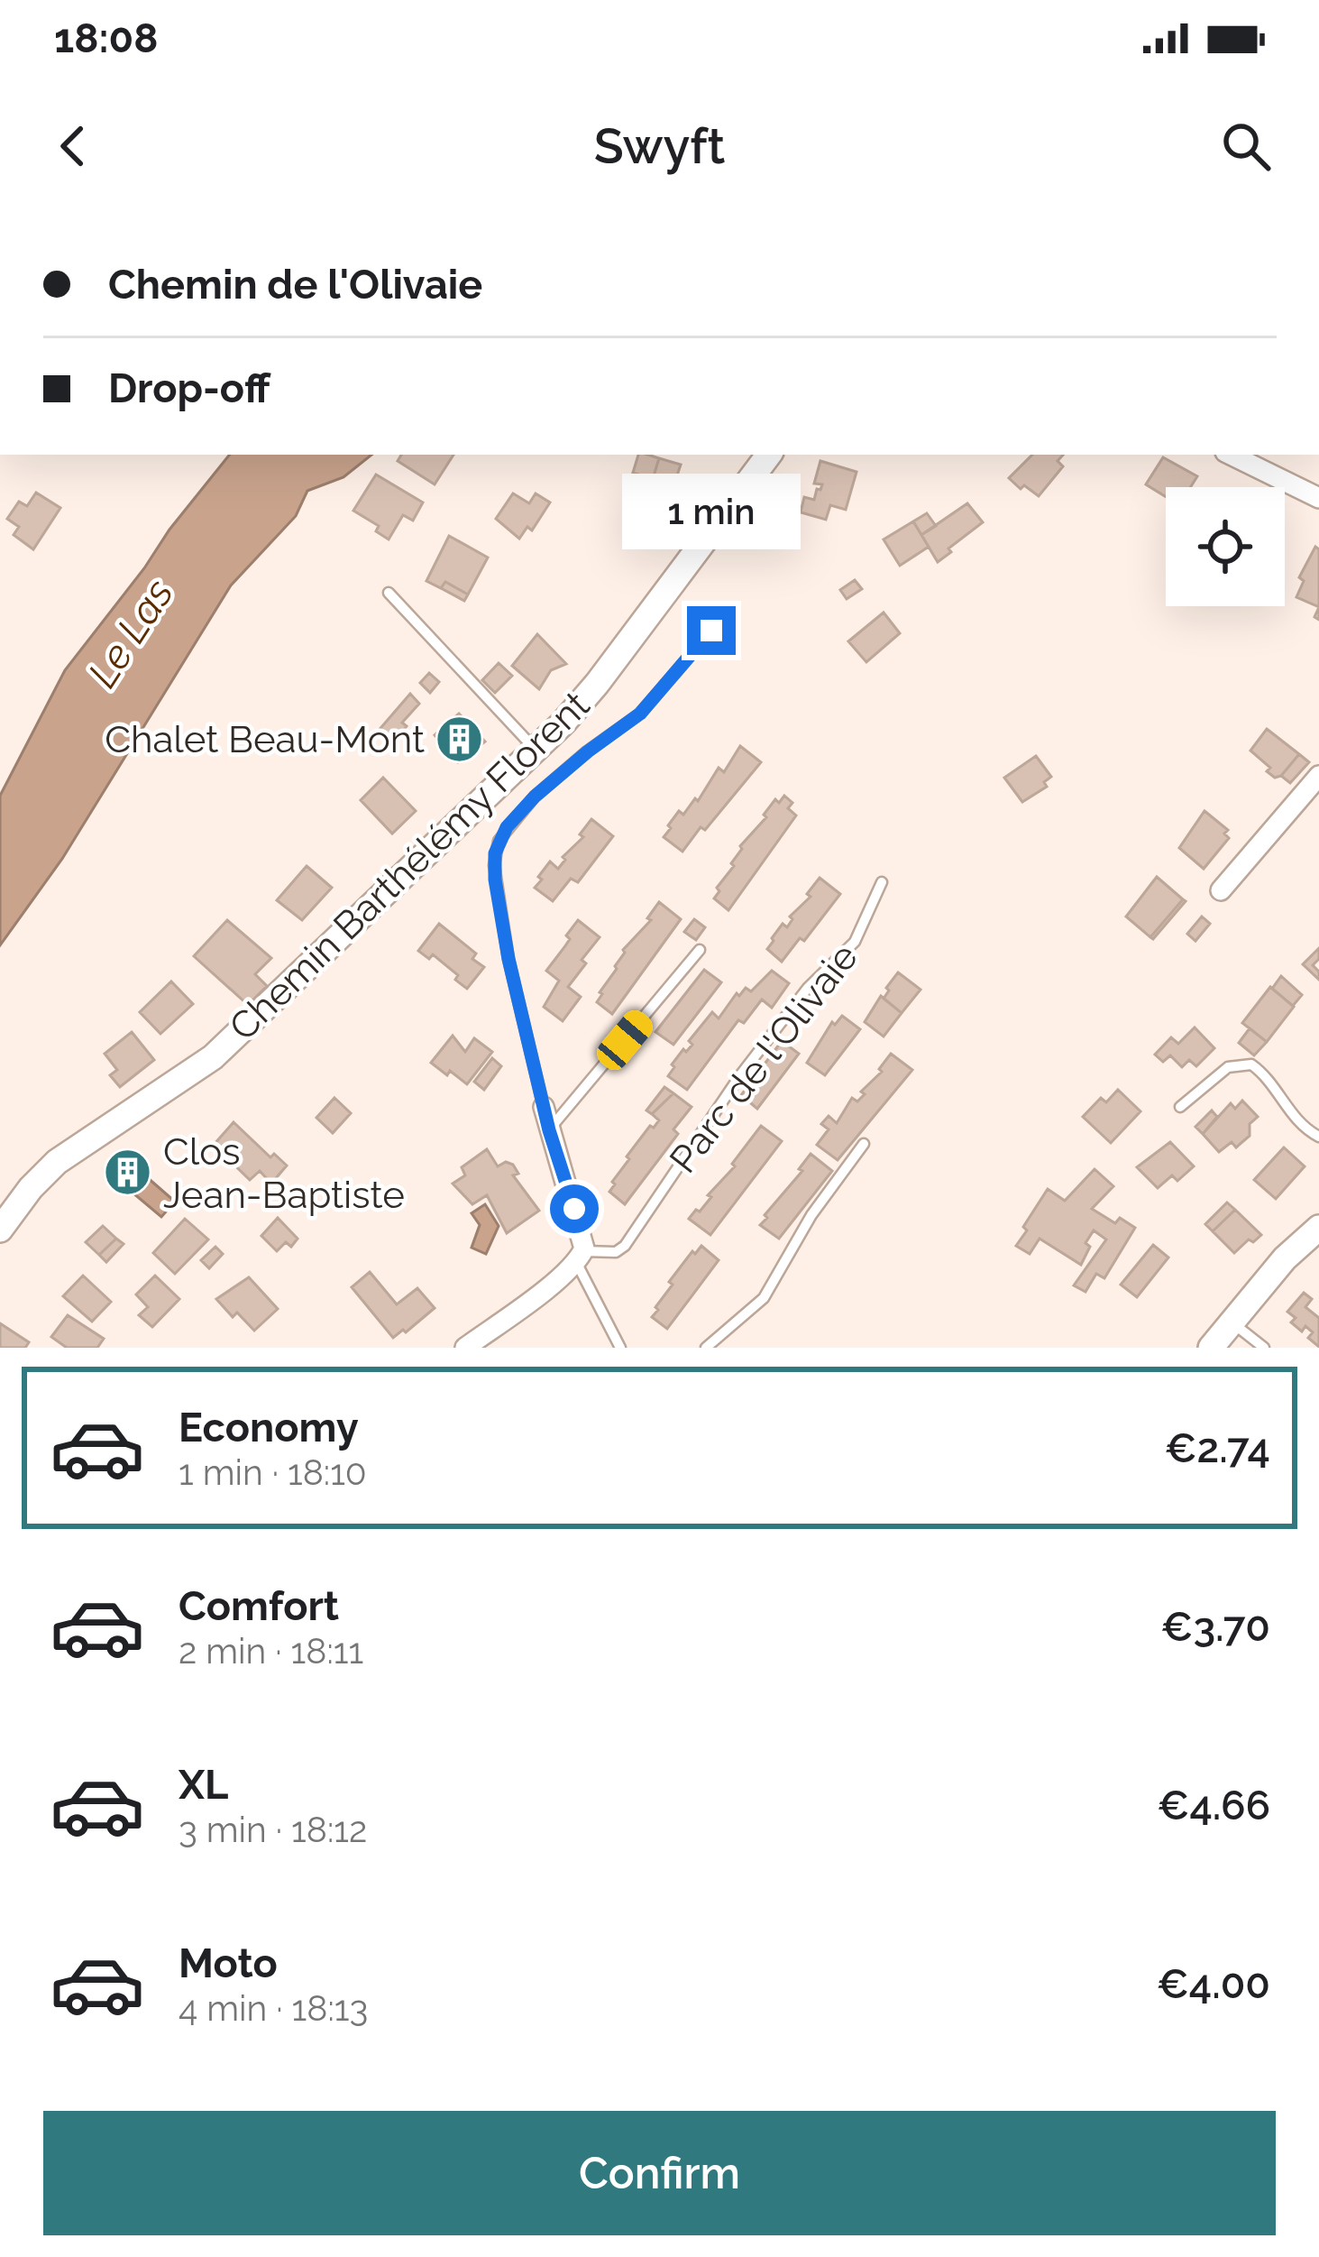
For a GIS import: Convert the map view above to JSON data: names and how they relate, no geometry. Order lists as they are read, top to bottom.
{
  "streets": {
    "street": ["Chemin Barthélémy Florent"],
    "lane": ["Parc de l'Olivaie"]
  },
  "water": ["Le Las"],
  "places": {
    "building": ["Chalet Beau-Mont", "Clos Jean-Baptiste"]
  },
  "page": {
    "status": "18:08",
    "header": "Swyft",
    "banner": ["Chemin de l'Olivaie", "Drop-off"],
    "bubble": "1 min",
    "list": [
      {
        "name": "Economy",
        "note": "1 min · 18:10",
        "value": "€2.74"
      },
      {
        "name": "Comfort",
        "note": "2 min · 18:11",
        "value": "€3.70"
      },
      {
        "name": "XL",
        "note": "3 min · 18:12",
        "value": "€4.66"
      },
      {
        "name": "Moto",
        "note": "4 min · 18:13",
        "value": "€4.00"
      }
    ],
    "buttons": "Confirm"
  }
}
